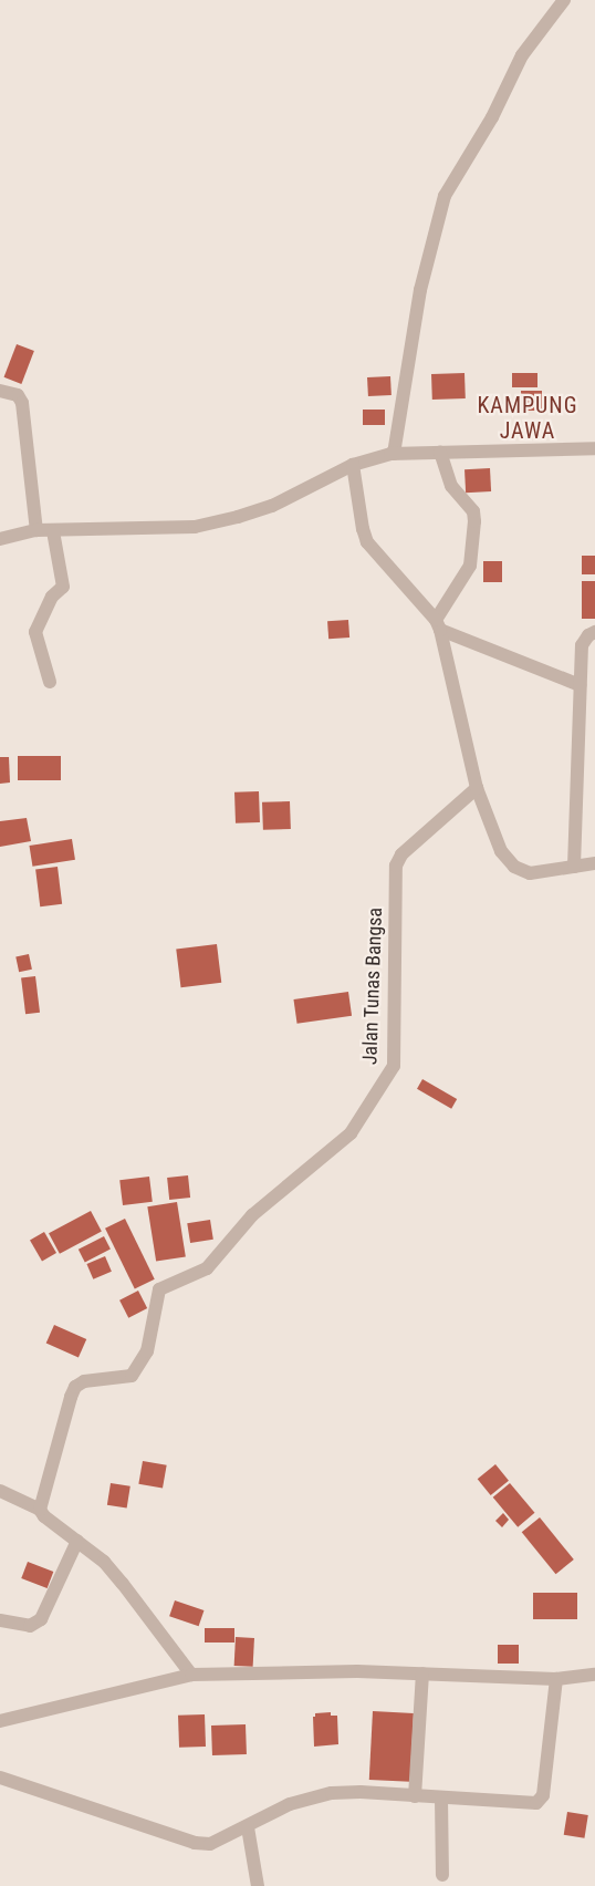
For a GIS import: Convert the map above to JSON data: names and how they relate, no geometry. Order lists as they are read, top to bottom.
{
  "streets": {
    "street": ["Jalan Tunas Bangsa"]
  },
  "districts": ["KAMPUNG JAWA"]
}
